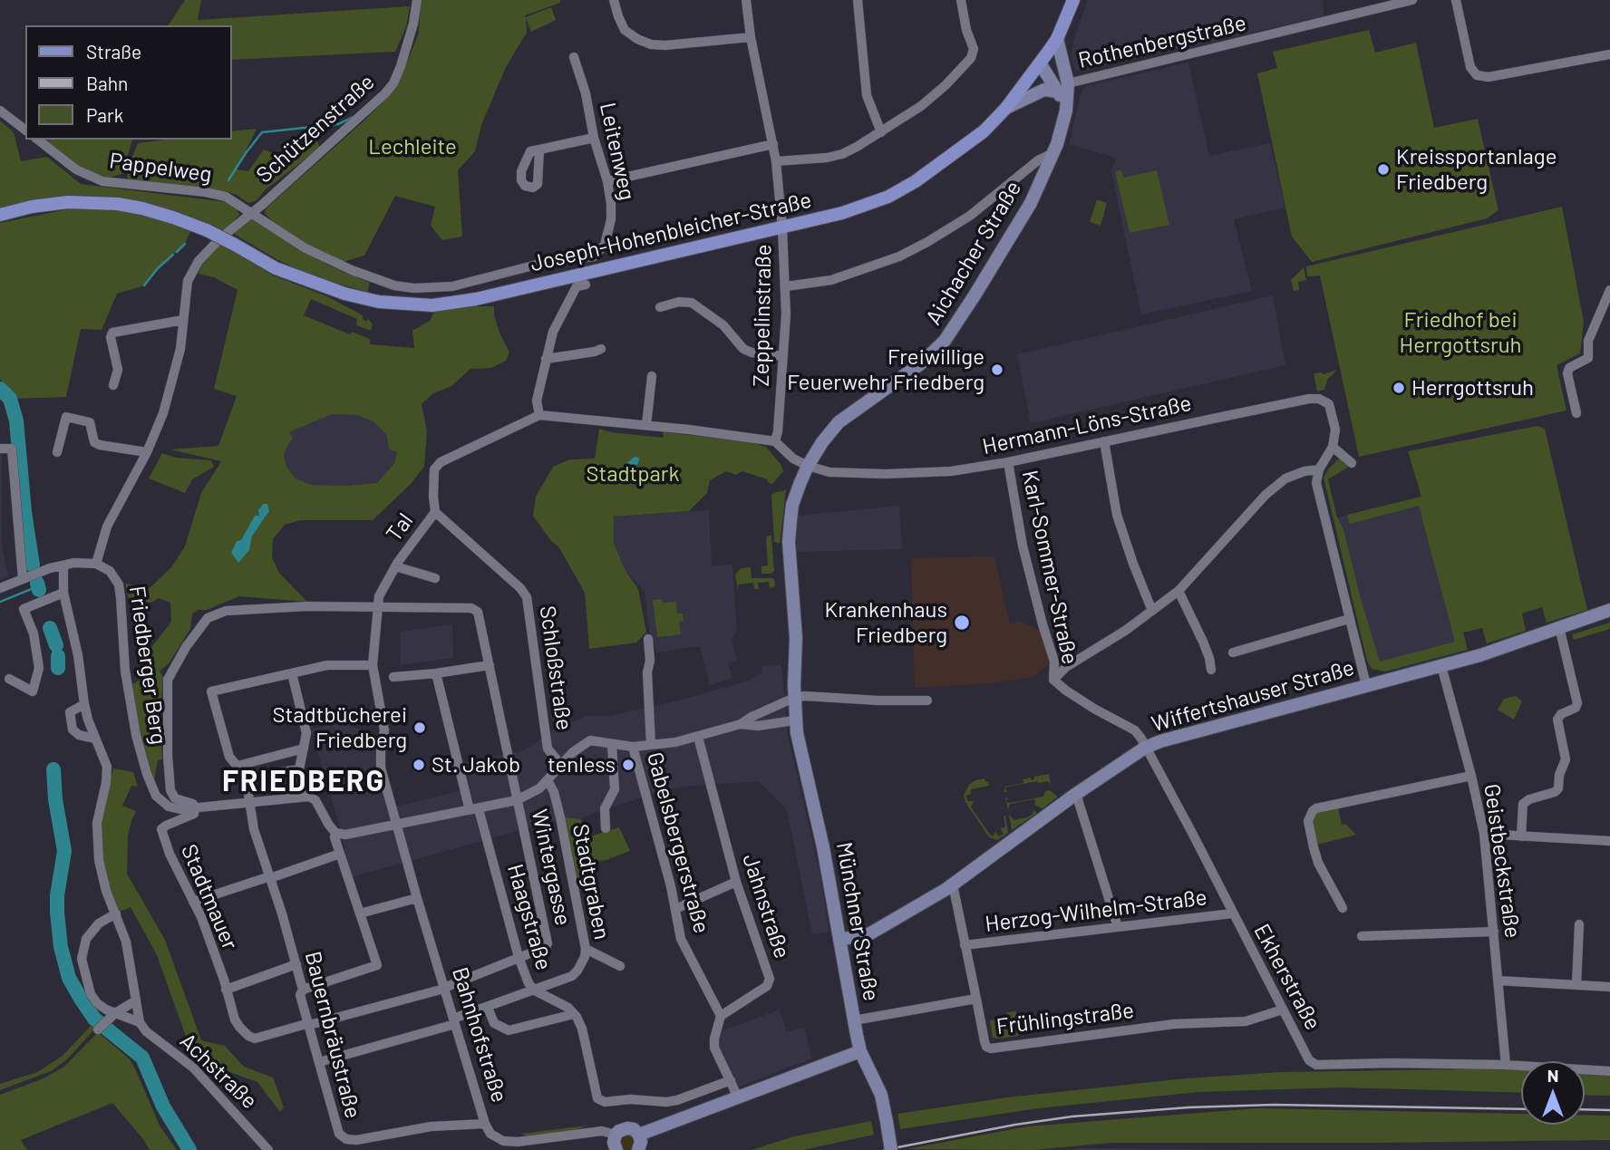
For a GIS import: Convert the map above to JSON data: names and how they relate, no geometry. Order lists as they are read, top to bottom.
{
  "streets": {
    "main road": [
      "Joseph-Hohenbleicher-Straße",
      "Aichacher Straße",
      "Wiffertshauser Straße",
      "Münchner Straße"
    ],
    "street": [
      "Rothenbergstraße",
      "Schützenstraße",
      "Leitenweg",
      "Pappelweg",
      "Zeppelinstraße",
      "Hermann-Löns-Straße",
      "Tal",
      "Karl-Sommer-Straße",
      "Friedberger Berg",
      "Schloßstraße",
      "Gabelsbergerstraße",
      "Geistbeckstraße",
      "Wintergasse",
      "Stadtgraben",
      "Stadtmauer",
      "Jahnstraße",
      "Herzog-Wilhelm-Straße",
      "Haagstraße",
      "Ekherstraße",
      "Frühlingstraße",
      "Bauernbräustraße",
      "Bahnhofstraße",
      "Achstraße"
    ]
  },
  "crossings": [
    ["Rothenbergstraße", "Aichacher Straße"],
    ["Schützenstraße", "Pappelweg"],
    ["Leitenweg", "Pappelweg"],
    ["Joseph-Hohenbleicher-Straße", "Zeppelinstraße"],
    ["Aichacher Straße", "Hermann-Löns-Straße"],
    ["Aichacher Straße", "Münchner Straße"],
    ["Hermann-Löns-Straße", "Karl-Sommer-Straße"],
    ["Tal", "Schloßstraße"],
    ["Tal", "Stadtmauer"],
    ["Tal", "Bahnhofstraße"],
    ["Karl-Sommer-Straße", "Ekherstraße"],
    ["Friedberger Berg", "Stadtmauer"],
    ["Friedberger Berg", "Bauernbräustraße"],
    ["Wiffertshauser Straße", "Geistbeckstraße"],
    ["Wiffertshauser Straße", "Herzog-Wilhelm-Straße"],
    ["Wiffertshauser Straße", "Münchner Straße"],
    ["Wiffertshauser Straße", "Ekherstraße"],
    ["Gabelsbergerstraße", "Jahnstraße"],
    ["Geistbeckstraße", "Ekherstraße"],
    ["Wintergasse", "Stadtmauer"],
    ["Wintergasse", "Haagstraße"],
    ["Wintergasse", "Bahnhofstraße"],
    ["Stadtgraben", "Haagstraße"],
    ["Stadtgraben", "Bauernbräustraße"],
    ["Stadtgraben", "Bahnhofstraße"],
    ["Stadtmauer", "Bauernbräustraße"],
    ["Stadtmauer", "Bahnhofstraße"],
    ["Herzog-Wilhelm-Straße", "Ekherstraße"],
    ["Herzog-Wilhelm-Straße", "Frühlingstraße"],
    ["Münchner Straße", "Frühlingstraße"],
    ["Ekherstraße", "Frühlingstraße"],
    ["Bauernbräustraße", "Bahnhofstraße"]
  ],
  "districts": ["FRIEDBERG"],
  "parks": ["Lechleite", "Friedhof bei Herrgottsruh", "Stadtpark"],
  "places": [
    "Kreissportanlage Friedberg",
    "Freiwillige Feuerwehr Friedberg",
    "Herrgottsruh",
    "Krankenhaus Friedberg",
    "Stadtbücherei Friedberg",
    "St. Jakob",
    "tenless"
  ],
  "legend": ["Straße", "Bahn", "Park"],
  "north": "top"
}
